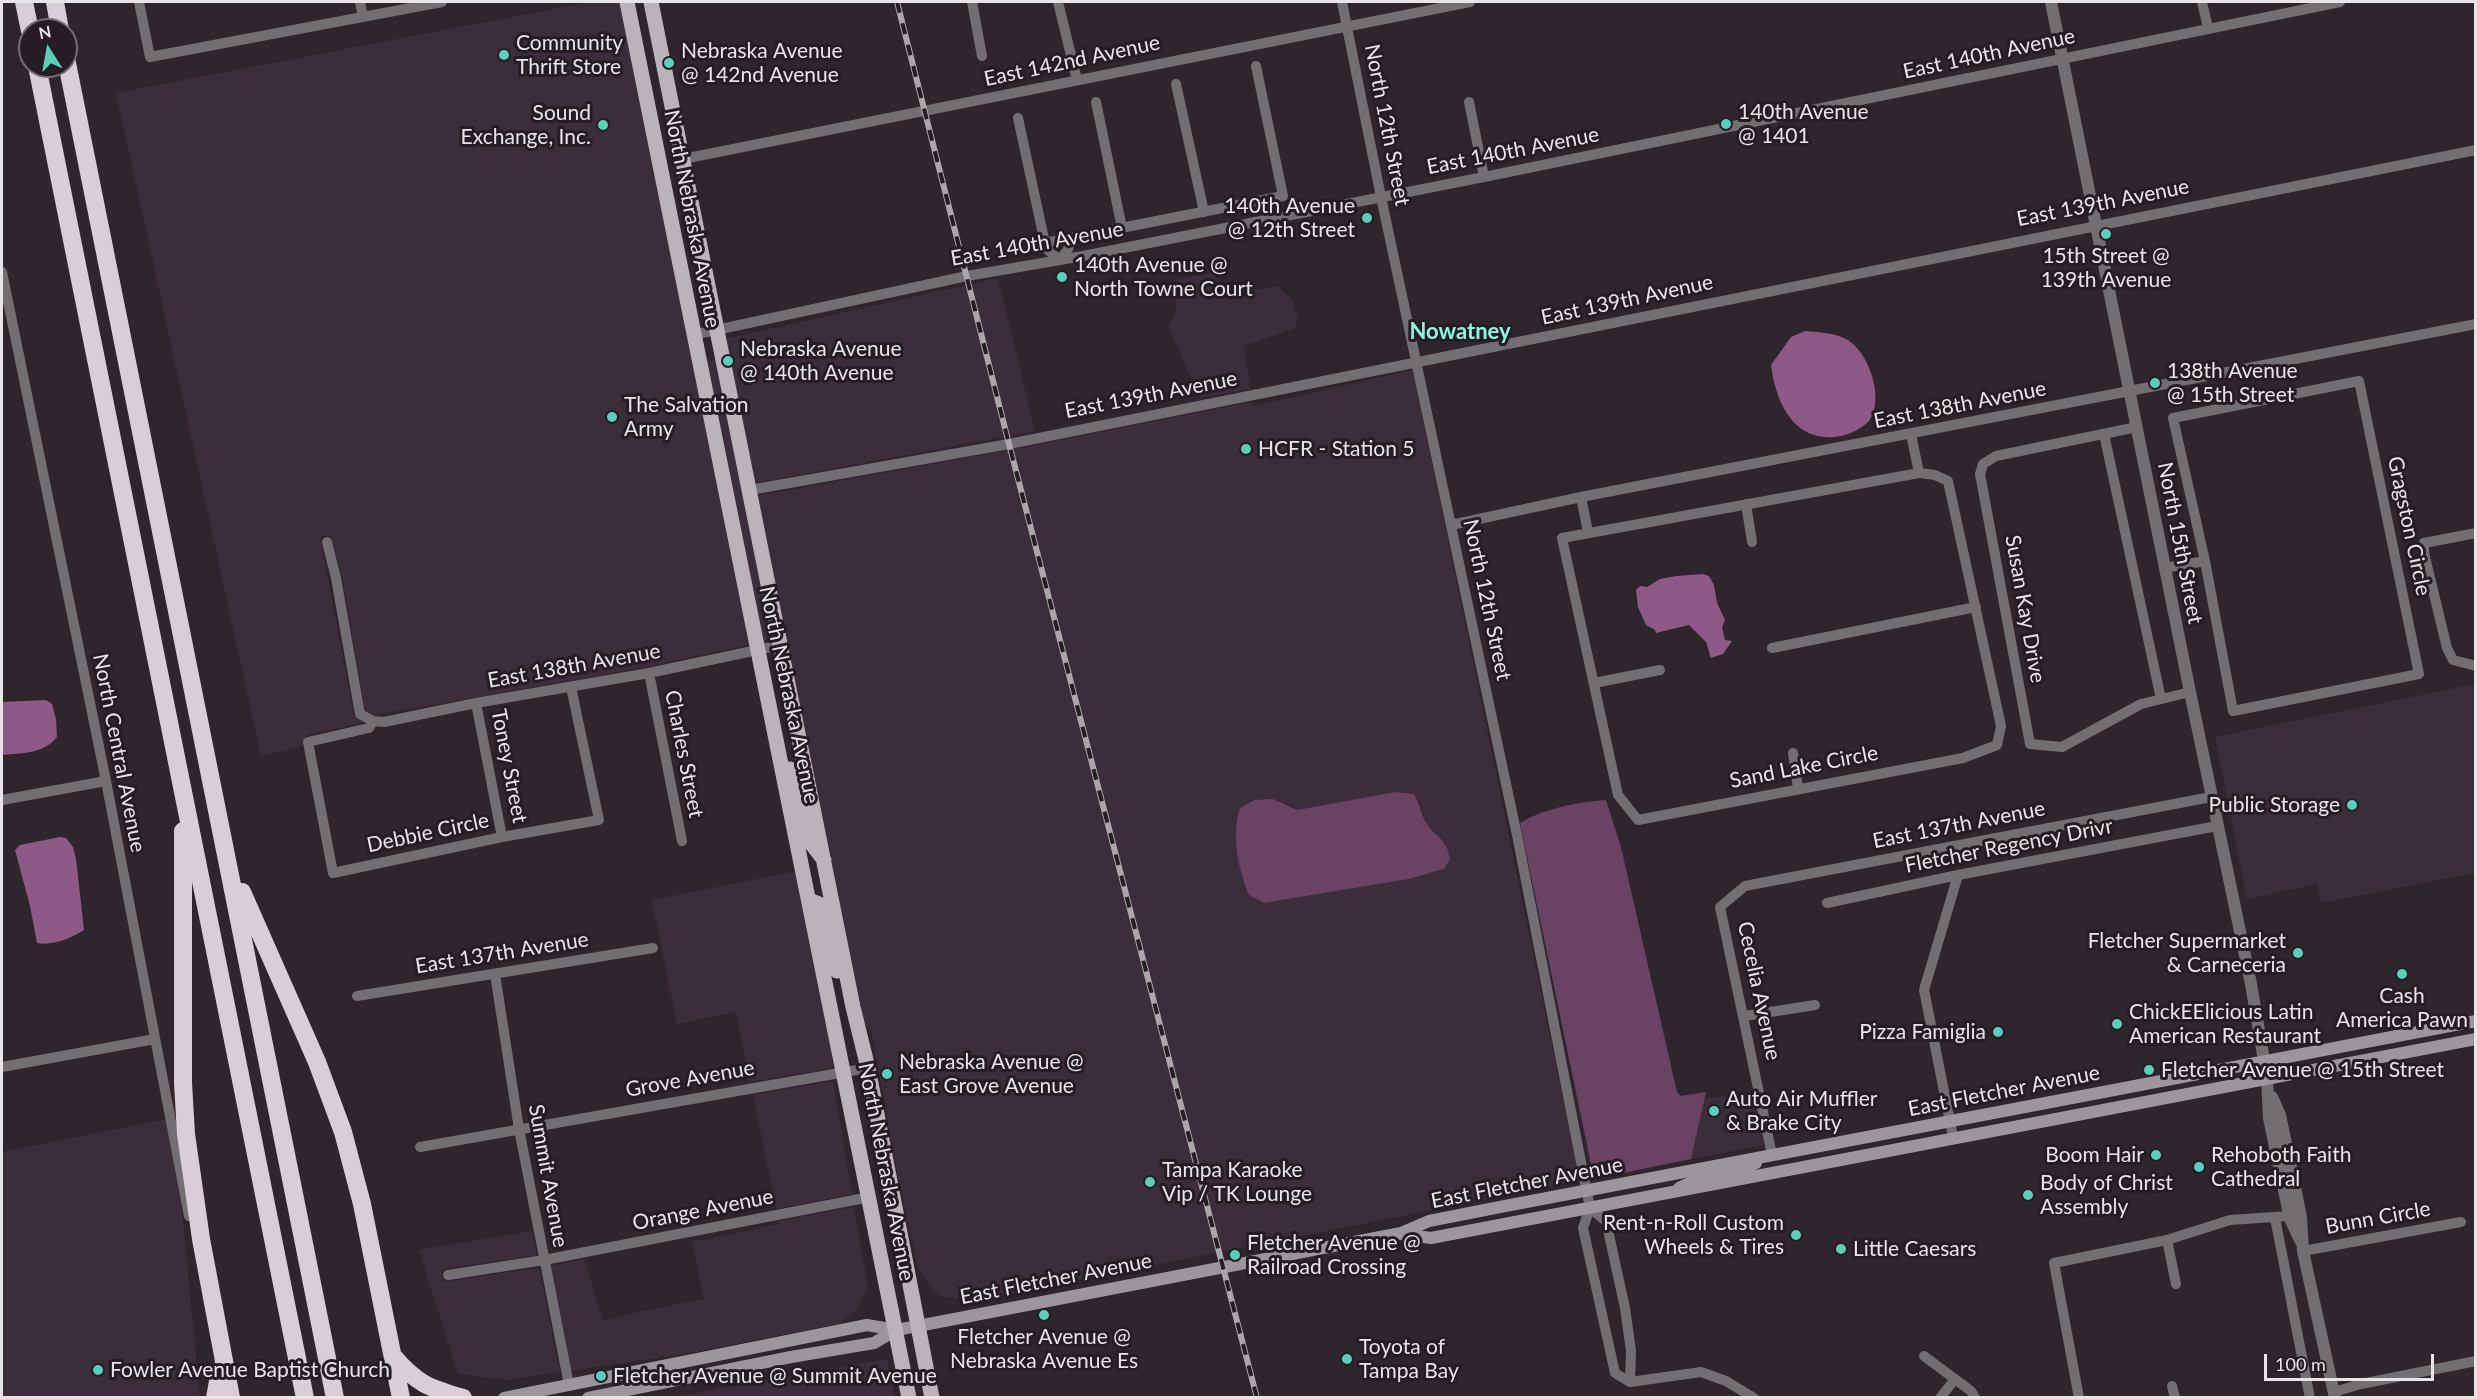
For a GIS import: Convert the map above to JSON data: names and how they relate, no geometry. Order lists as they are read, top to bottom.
{
  "streets": {
    "main road": ["North Nebraska Avenue", "East Fletcher Avenue"],
    "street": [
      "East 140th Avenue",
      "East 142nd Avenue",
      "North 12th Street",
      "East 139th Avenue",
      "East 138th Avenue",
      "Gragston Circle",
      "North 15th Street",
      "Susan Kay Drive",
      "North Central Avenue",
      "Charles Street",
      "Toney Street",
      "Sand Lake Circle",
      "East 137th Avenue",
      "Debbie Circle",
      "Fletcher Regency Drivr",
      "Cecelia Avenue",
      "Grove Avenue",
      "Summit Avenue",
      "Orange Avenue",
      "Bunn Circle"
    ]
  },
  "crossings": [
    ["East 140th Avenue", "North 12th Street"],
    ["East 140th Avenue", "North Nebraska Avenue"],
    ["East 140th Avenue", "North 15th Street"],
    ["East 142nd Avenue", "North 12th Street"],
    ["East 142nd Avenue", "North Nebraska Avenue"],
    ["North 12th Street", "East 139th Avenue"],
    ["North 12th Street", "East 138th Avenue"],
    ["North 12th Street", "East Fletcher Avenue"],
    ["East 139th Avenue", "North Nebraska Avenue"],
    ["East 139th Avenue", "North 15th Street"],
    ["North Nebraska Avenue", "East 138th Avenue"],
    ["North Nebraska Avenue", "Grove Avenue"],
    ["North Nebraska Avenue", "East Fletcher Avenue"],
    ["North Nebraska Avenue", "Orange Avenue"],
    ["East 138th Avenue", "North 15th Street"],
    ["East 138th Avenue", "Charles Street"],
    ["East 138th Avenue", "Toney Street"],
    ["East 138th Avenue", "Debbie Circle"],
    ["North 15th Street", "Susan Kay Drive"],
    ["North 15th Street", "East 137th Avenue"],
    ["North 15th Street", "Fletcher Regency Drivr"],
    ["North 15th Street", "East Fletcher Avenue"],
    ["North 15th Street", "Bunn Circle"],
    ["Toney Street", "Debbie Circle"],
    ["East 137th Avenue", "Cecelia Avenue"],
    ["East 137th Avenue", "Summit Avenue"],
    ["Cecelia Avenue", "East Fletcher Avenue"],
    ["Grove Avenue", "Summit Avenue"],
    ["East Fletcher Avenue", "Summit Avenue"],
    ["Summit Avenue", "Orange Avenue"]
  ],
  "districts": ["Nowatney"],
  "places": [
    "Community Thrift Store",
    "Nebraska Avenue @ 142nd Avenue",
    "140th Avenue @ 1401",
    "Sound Exchange, Inc.",
    "140th Avenue @ 12th Street",
    "15th Street @ 139th Avenue",
    "140th Avenue @ North Towne Court",
    "Nebraska Avenue @ 140th Avenue",
    "138th Avenue @ 15th Street",
    "The Salvation Army",
    "HCFR - Station 5",
    "Public Storage",
    "Fletcher Supermarket & Carneceria",
    "Cash America Pawn",
    "ChickEElicious Latin American Restaurant",
    "Pizza Famiglia",
    "Fletcher Avenue @ 15th Street",
    "Nebraska Avenue @ East Grove Avenue",
    "Auto Air Muffler & Brake City",
    "Boom Hair",
    "Rehoboth Faith Cathedral",
    "Tampa Karaoke Vip / TK Lounge",
    "Body of Christ Assembly",
    "Rent-n-Roll Custom Wheels & Tires",
    "Little Caesars",
    "Fletcher Avenue @ Railroad Crossing",
    "Fletcher Avenue @ Nebraska Avenue Es",
    "Toyota of Tampa Bay",
    "Fowler Avenue Baptist Church",
    "Fletcher Avenue @ Summit Avenue"
  ],
  "scale_bar": "100 m",
  "north": "top"
}
